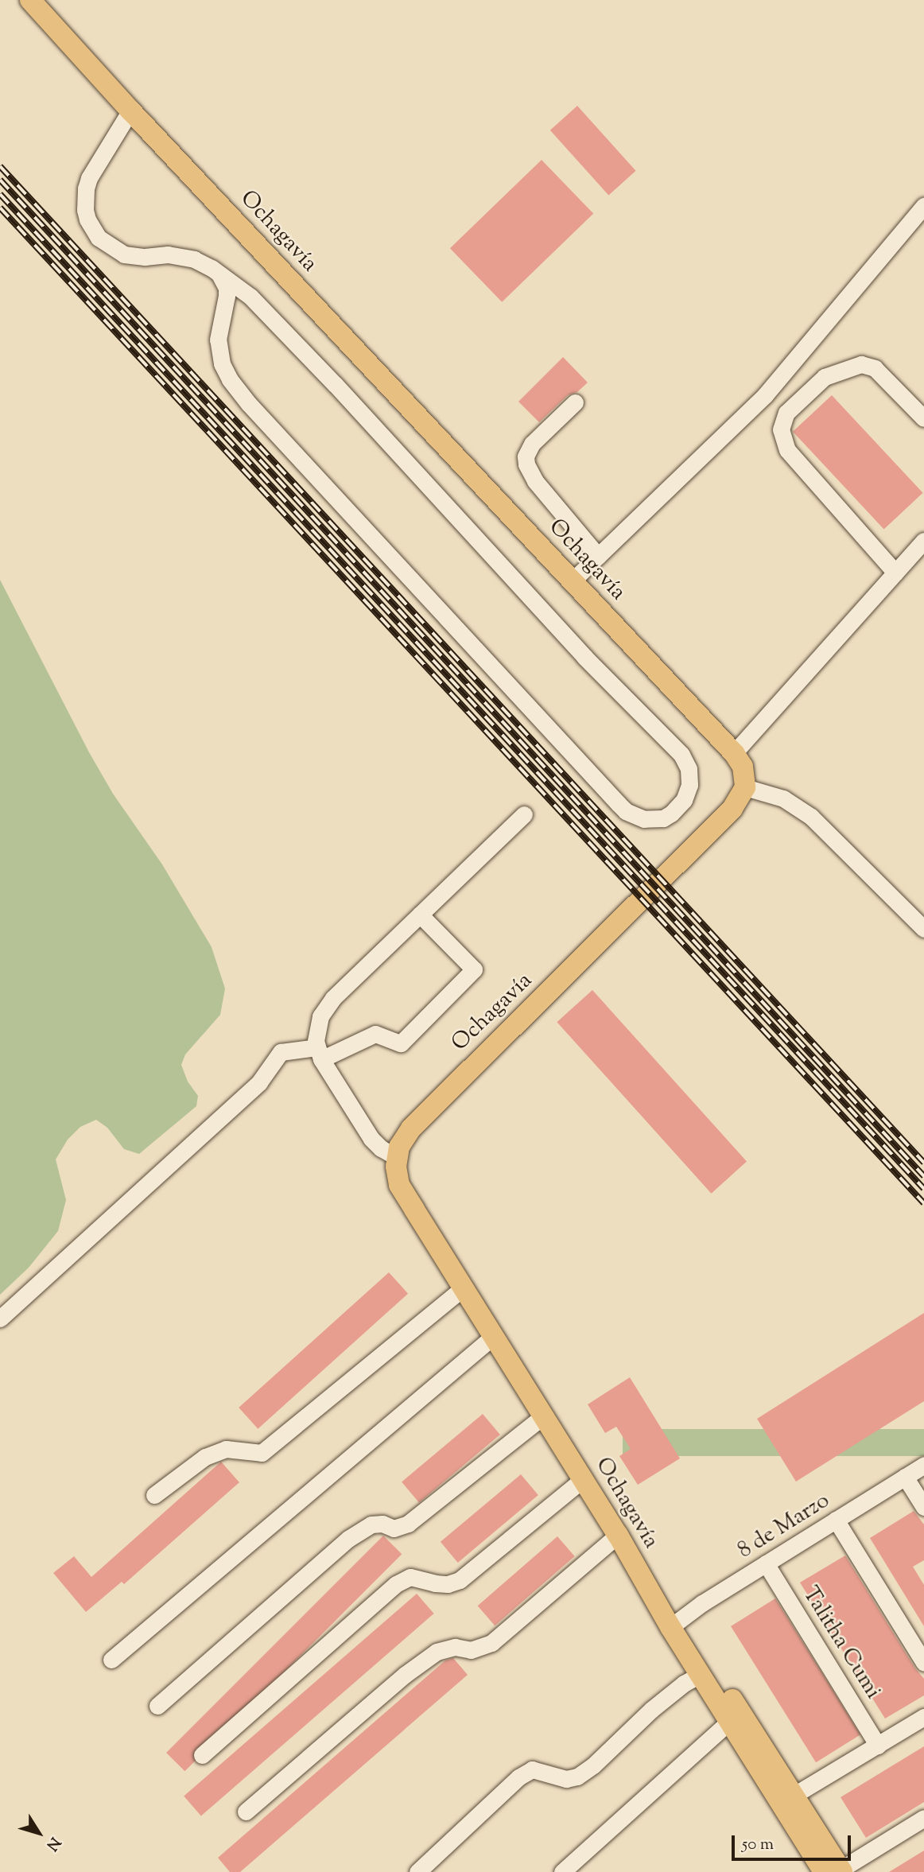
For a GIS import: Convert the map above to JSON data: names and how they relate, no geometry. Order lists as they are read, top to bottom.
{
  "streets": {
    "main road": ["Ochagavía"],
    "street": ["8 de Marzo", "Talitha Cumi"]
  },
  "crossings": [
    ["Ochagavía", "8 de Marzo"],
    ["8 de Marzo", "Talitha Cumi"]
  ],
  "scale_bar": "50 m",
  "north": "bottom right"
}
